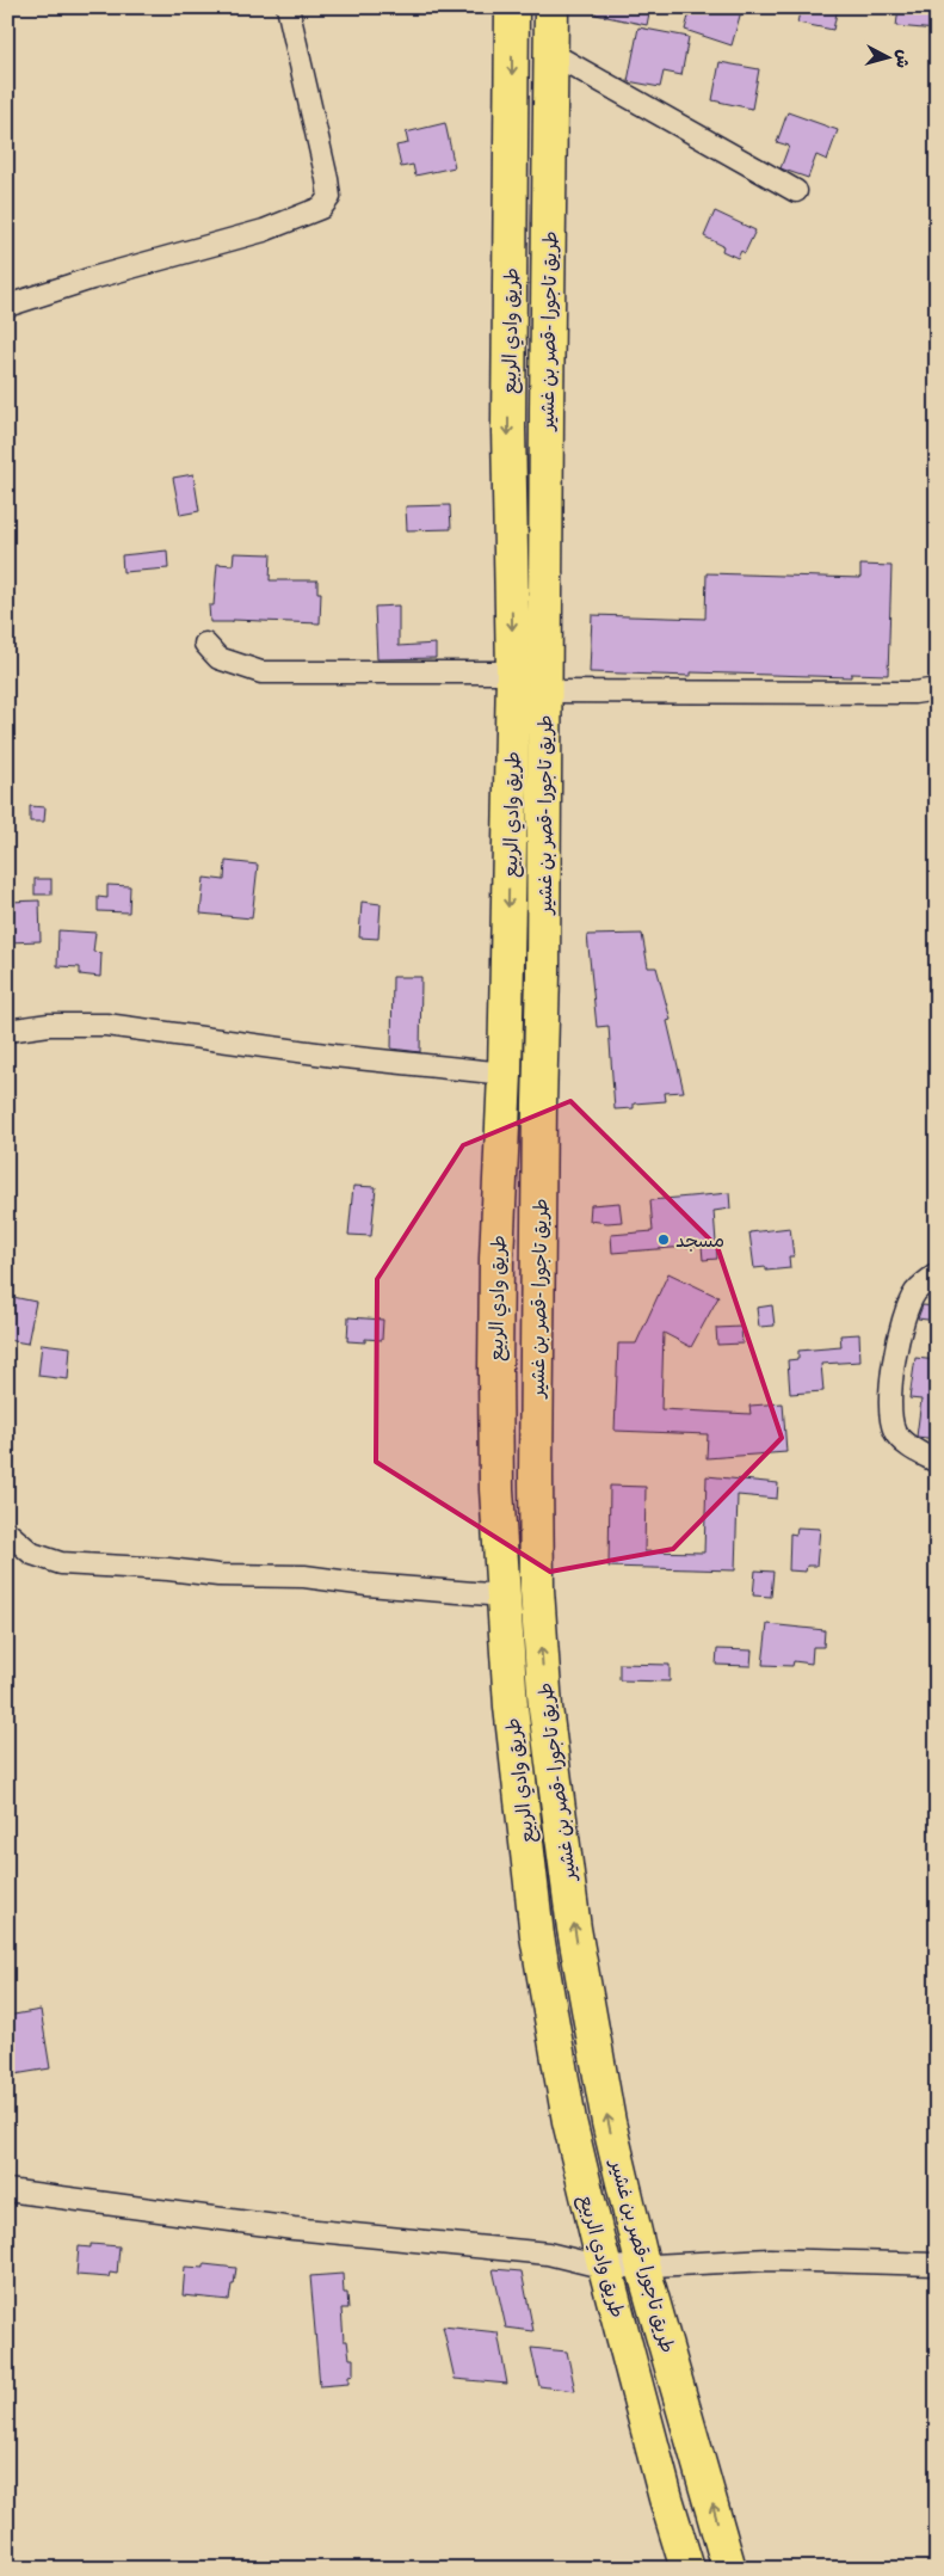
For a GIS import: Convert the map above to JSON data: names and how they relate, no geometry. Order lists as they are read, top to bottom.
{
  "streets": {
    "highway": ["طريق وادي الربيع", "طريق تاجورا -قصر بن غشير"]
  },
  "one_way": ["طريق وادي الربيع", "طريق تاجورا -قصر بن غشير"],
  "places": ["مسجد"],
  "north": "right"
}
